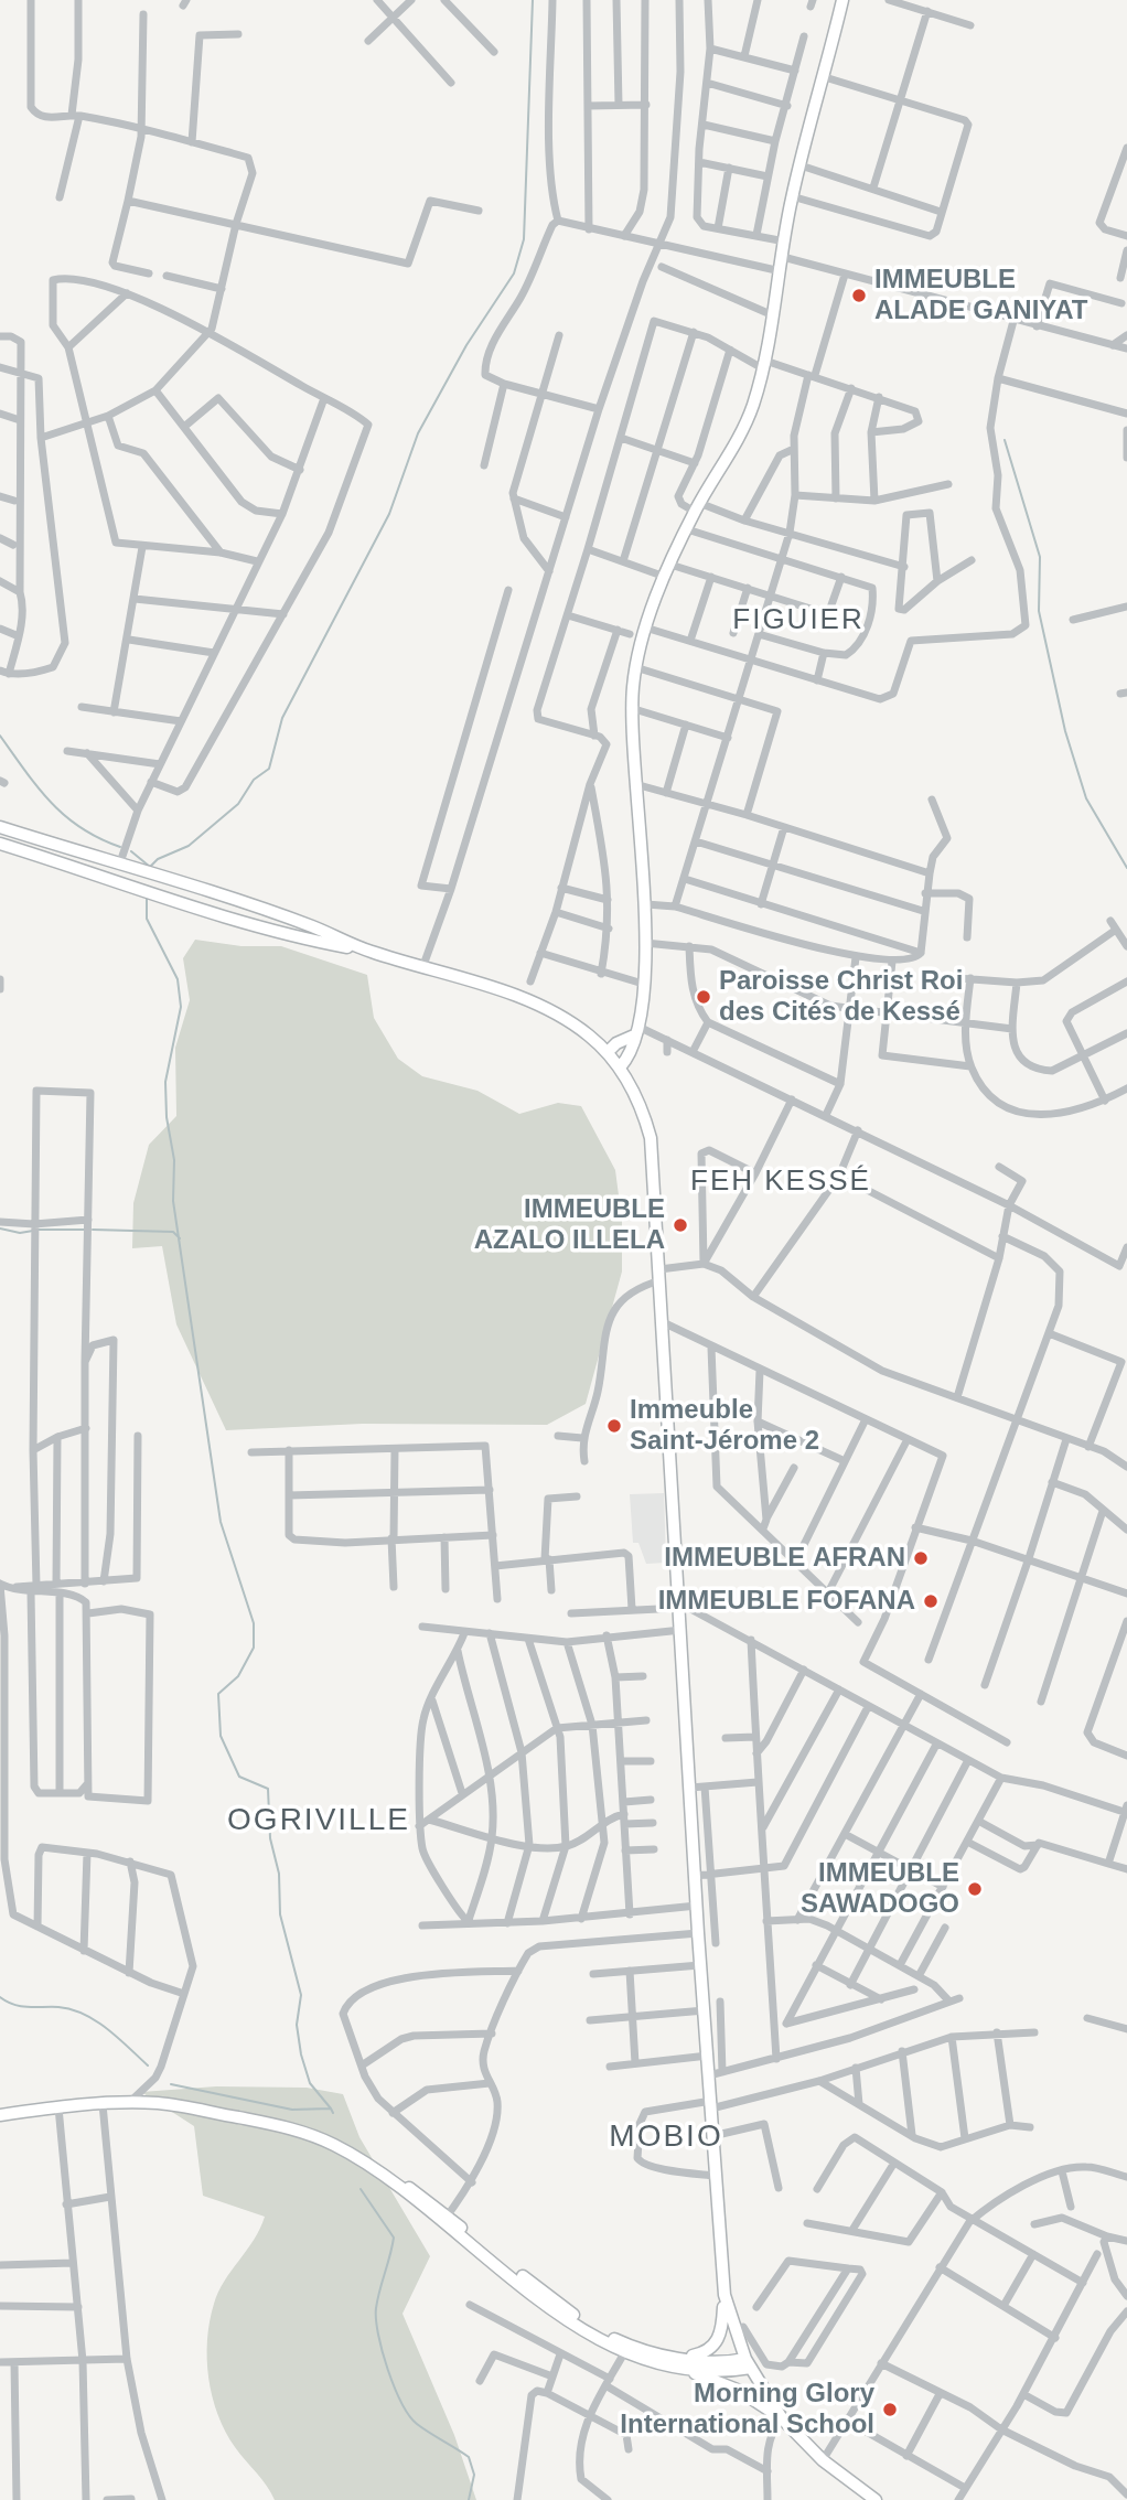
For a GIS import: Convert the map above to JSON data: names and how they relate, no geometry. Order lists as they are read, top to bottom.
{
  "districts": [
    "FIGUIER",
    "FEH KESSÉ",
    "OGRIVILLE",
    "MOBIO"
  ],
  "places": [
    "IMMEUBLE ALADE GANIYAT",
    "Paroisse Christ Roi des Cités de Kessé",
    "IMMEUBLE AZALO ILLELA",
    "Immeuble Saint-Jérome 2",
    "IMMEUBLE AFRAN",
    "IMMEUBLE FOFANA",
    "IMMEUBLE SAWADOGO",
    "Morning Glory International School"
  ]
}
